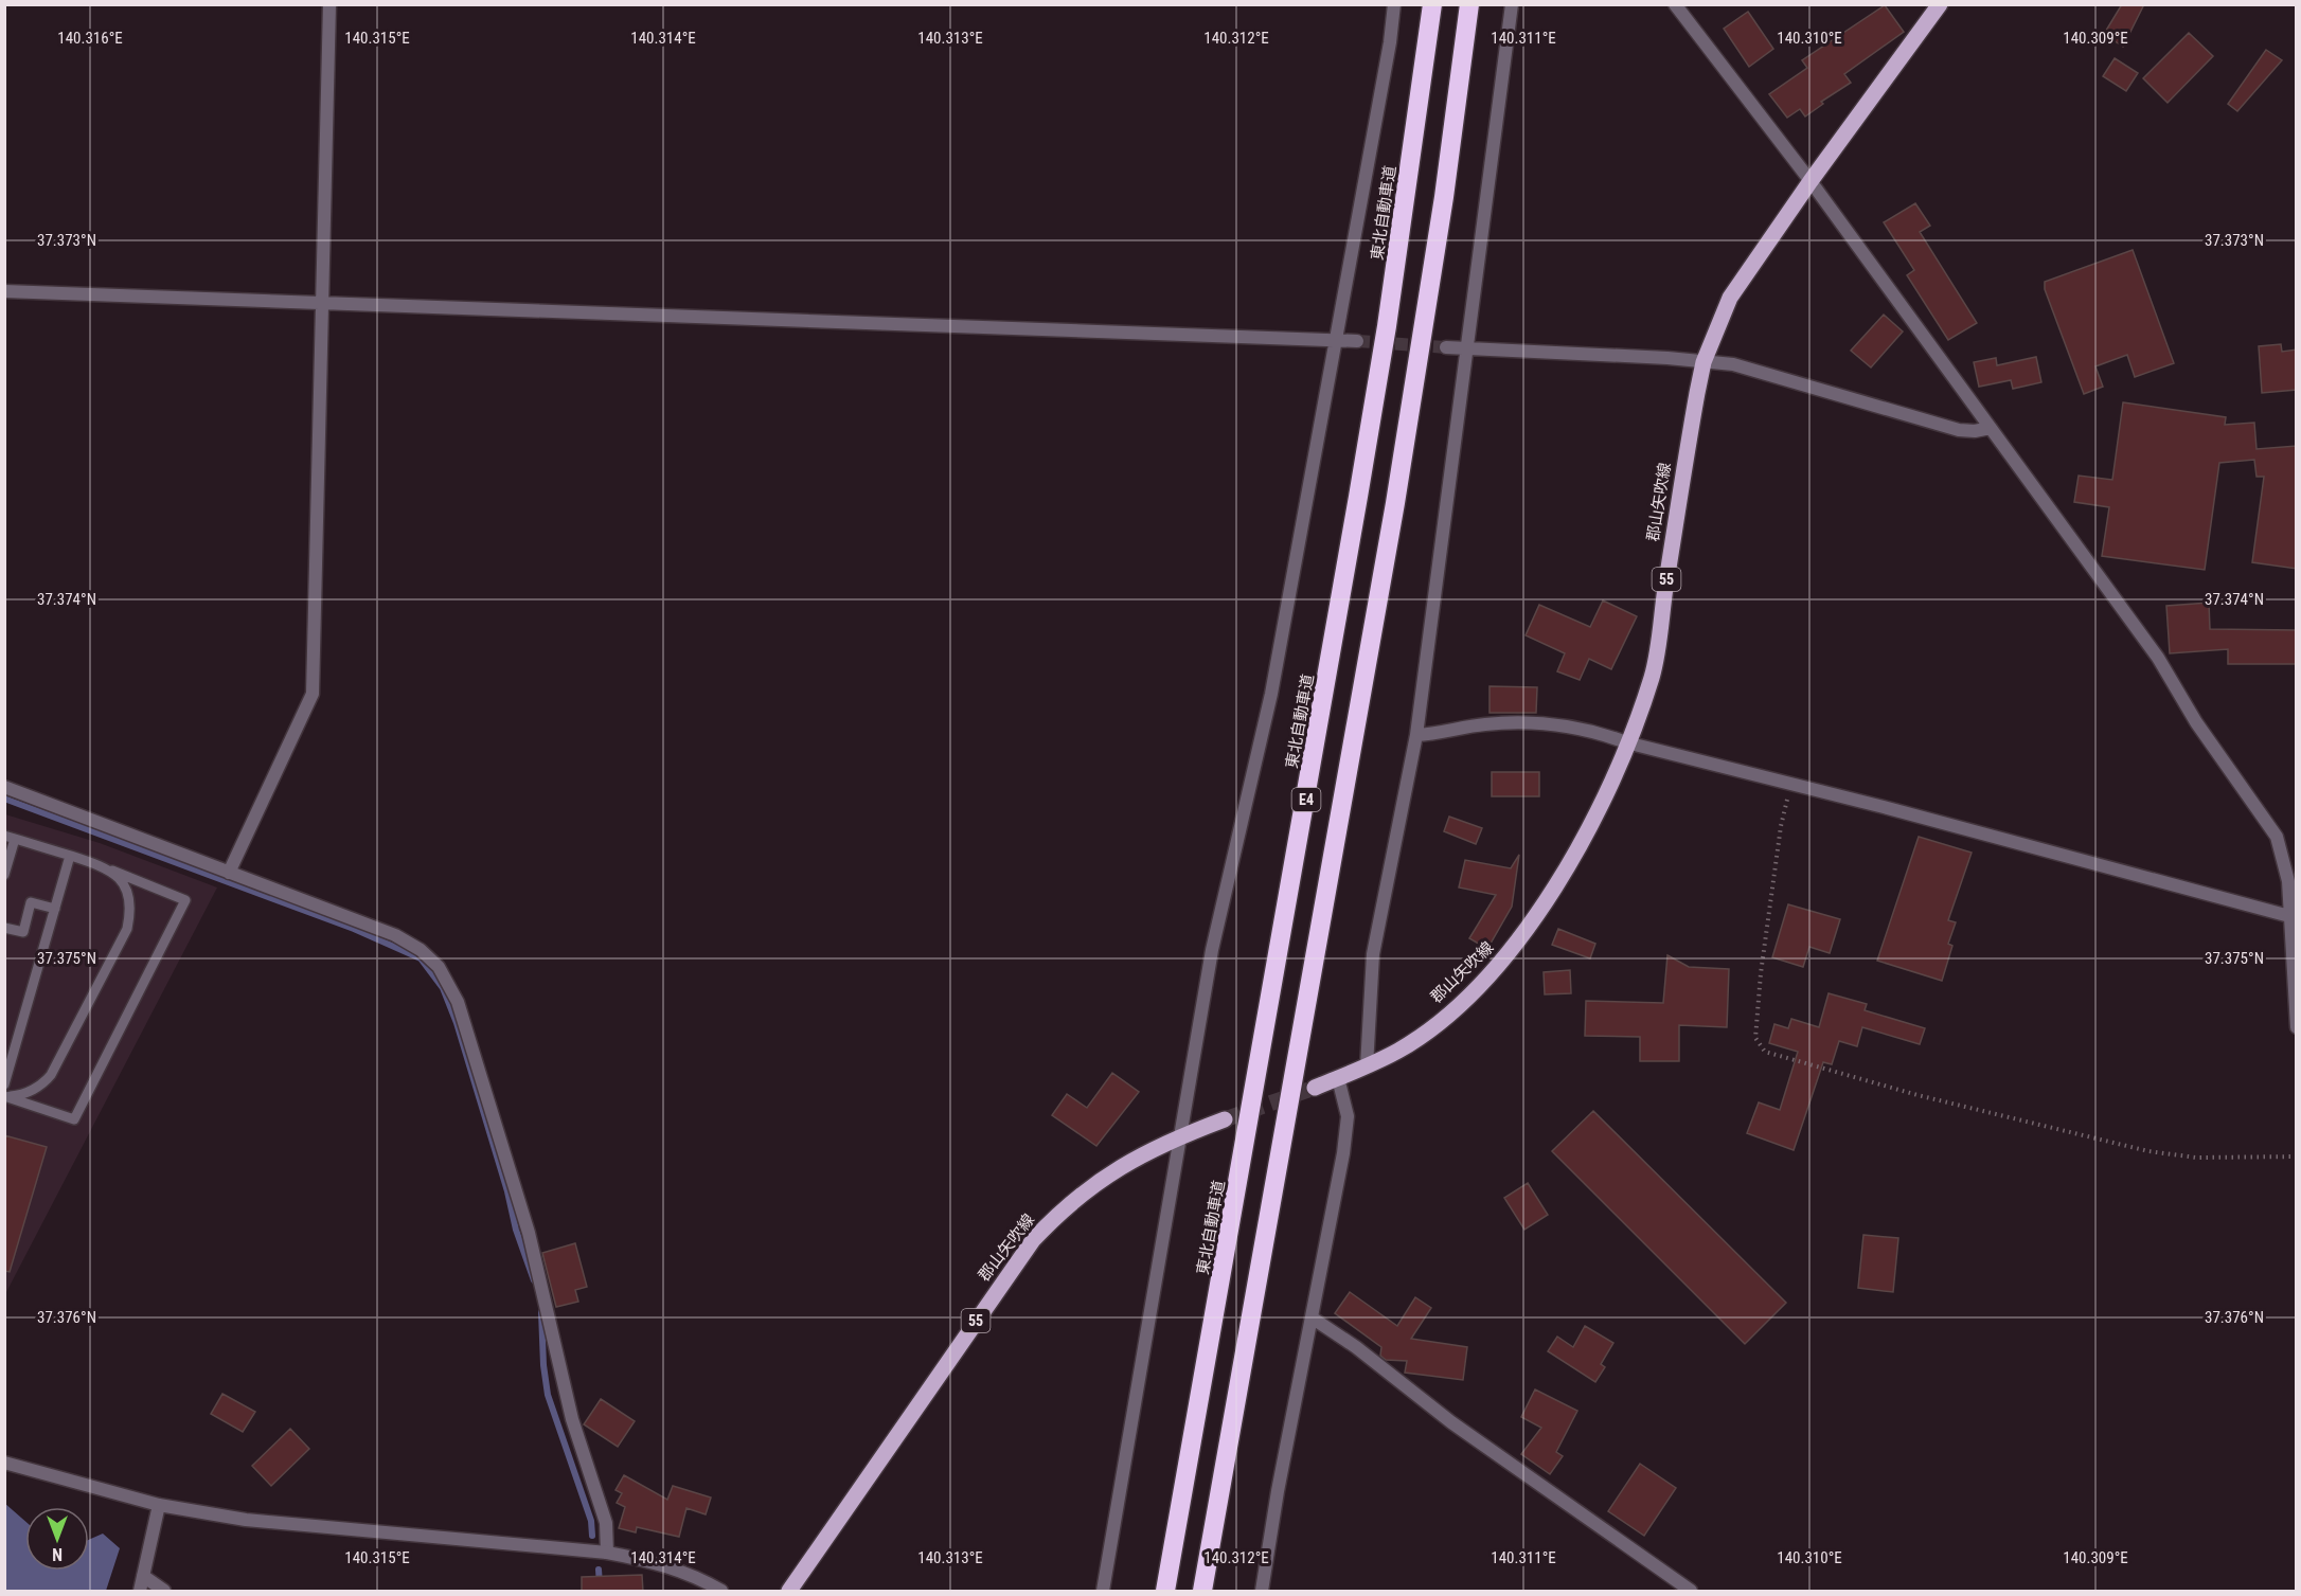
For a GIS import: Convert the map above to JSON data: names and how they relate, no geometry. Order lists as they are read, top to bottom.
{
  "streets": {
    "highway": ["東北自動車道", "E4"],
    "main road": ["郡山矢吹線", "55"]
  },
  "north": "bottom",
  "coordinates": [
    "140.316°E",
    "140.315°E",
    "140.314°E",
    "140.313°E",
    "140.312°E",
    "140.311°E",
    "140.310°E",
    "140.309°E",
    "37.373°N",
    "37.374°N",
    "37.375°N",
    "37.376°N"
  ]
}
